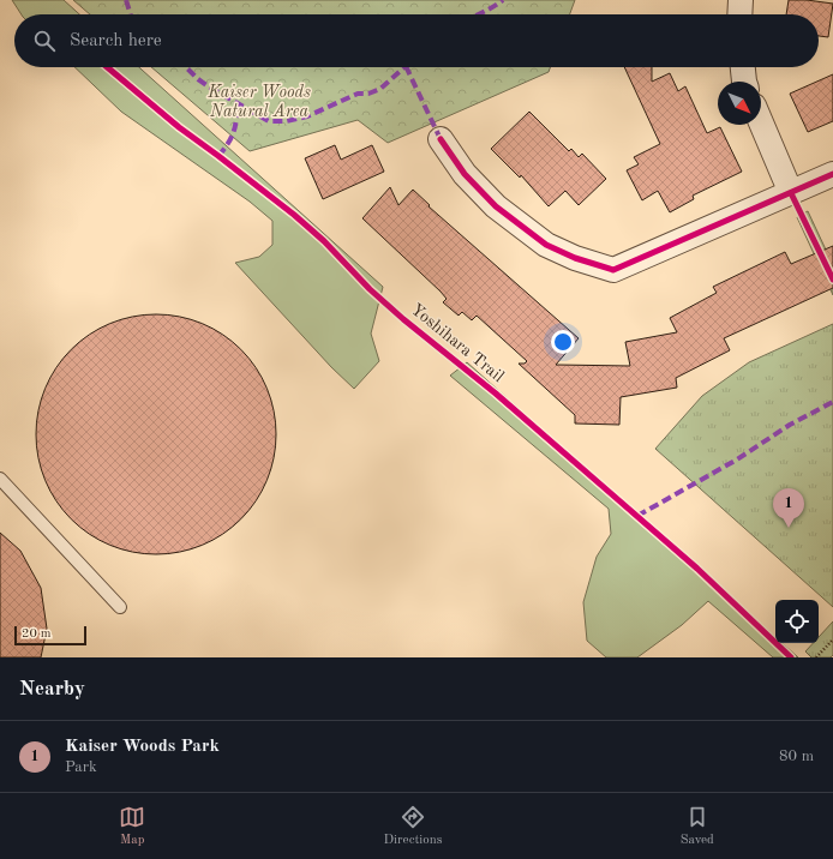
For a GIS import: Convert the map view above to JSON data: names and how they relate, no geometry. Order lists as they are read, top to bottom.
{
  "streets": {
    "cycle path": ["Yoshihara Trail"]
  },
  "parks": ["Kaiser Woods Natural Area"],
  "scale_bar": "20 m",
  "north": "bottom right",
  "page": {
    "search": "Search here",
    "pins": "1",
    "scale": "20 m",
    "heading": "Nearby",
    "list": [
      {
        "mark": "1",
        "name": "Kaiser Woods Park",
        "note": "Park",
        "value": "80 m"
      }
    ],
    "nav": ["Map", "Directions", "Saved"]
  }
}
